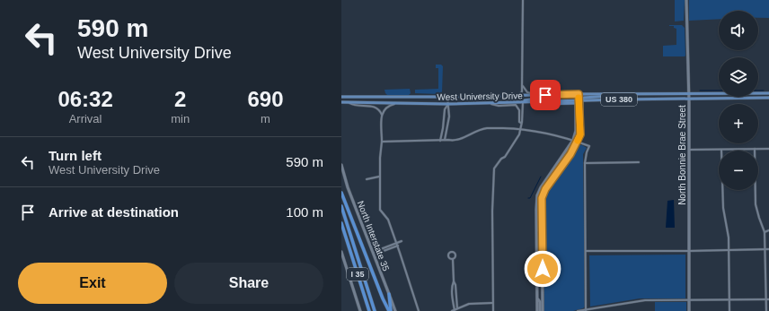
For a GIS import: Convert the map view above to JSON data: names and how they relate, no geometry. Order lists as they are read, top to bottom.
{
  "streets": {
    "highway": ["I 35"],
    "main road": [
      "West University Drive",
      "US 380",
      "North Bonnie Brae Street",
      "North Interstate 35"
    ]
  },
  "crossings": [
    ["West University Drive", "North Bonnie Brae Street"]
  ],
  "page": {
    "turn": ["590 m", "West University Drive"],
    "map_buttons": ["+", "−"],
    "eta": [
      "06:32",
      "Arrival",
      "2",
      "min",
      "690",
      "m"
    ],
    "list": [
      {
        "name": "Turn left",
        "note": "West University Drive",
        "value": "590 m"
      },
      {
        "name": "Arrive at destination",
        "value": "100 m"
      }
    ],
    "buttons": ["Exit", "Share"]
  }
}
